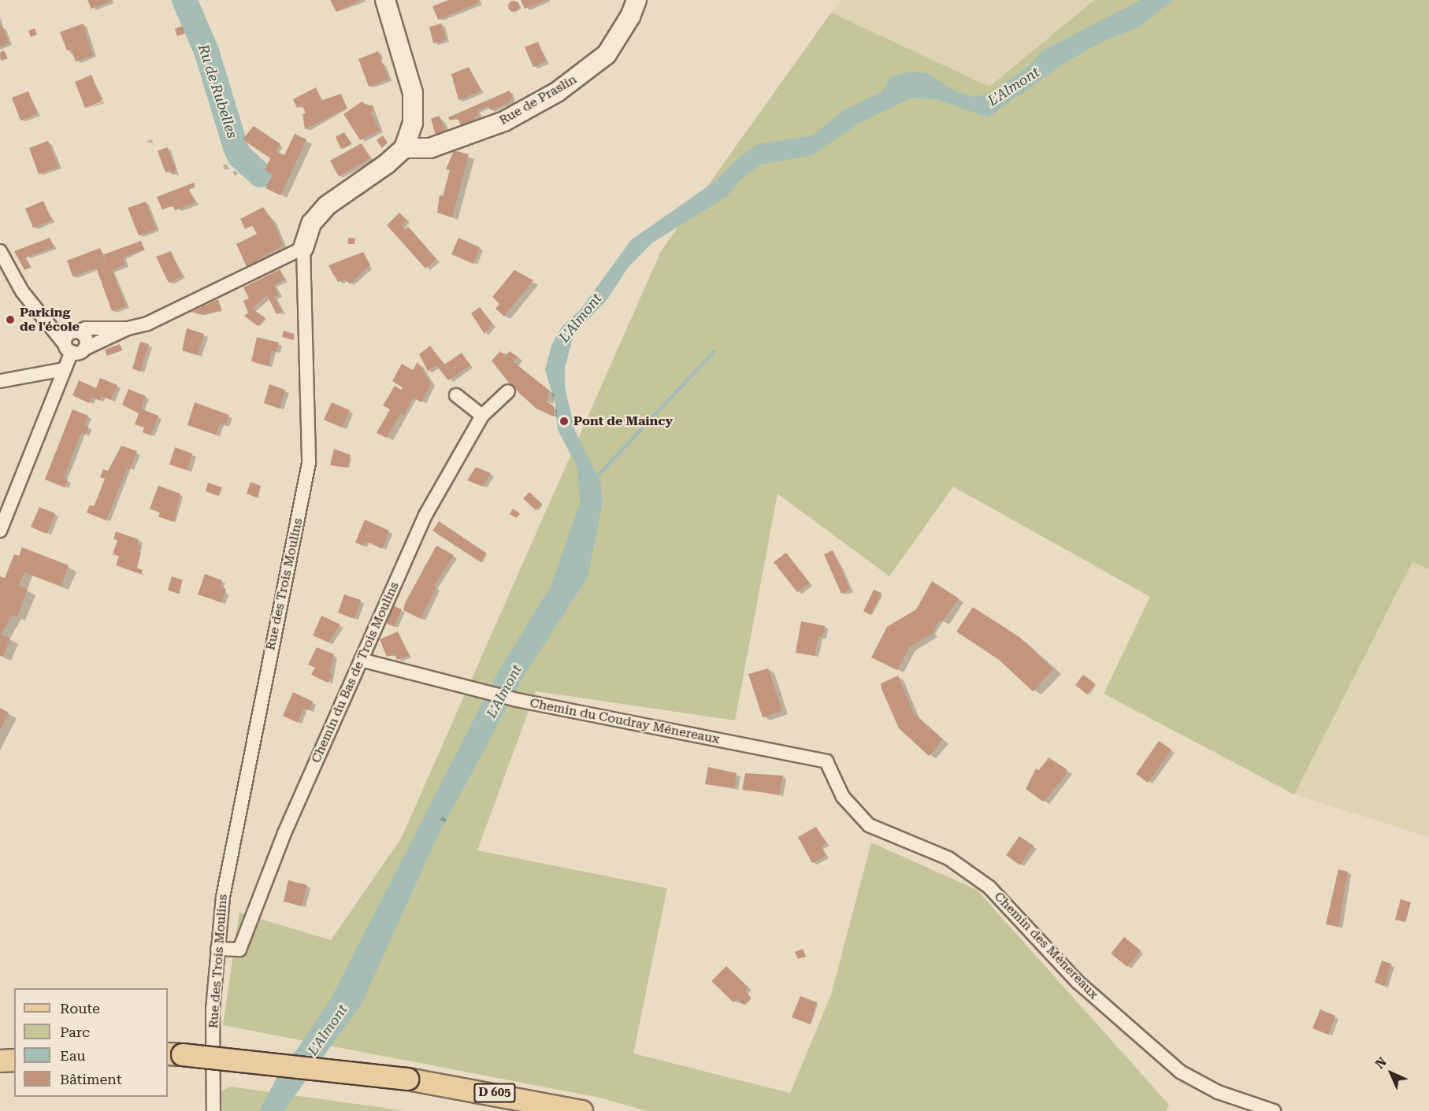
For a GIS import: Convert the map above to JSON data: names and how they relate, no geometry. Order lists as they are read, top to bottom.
{
  "streets": {
    "main road": ["D 605"],
    "street": [
      "Rue de Praslin",
      "Rue des Trois Moulins",
      "Chemin du Bas de Trois Moulins",
      "Chemin du Coudray Ménereaux",
      "Chemin des Ménereaux"
    ]
  },
  "crossings": [
    ["Rue des Trois Moulins", "Chemin du Bas de Trois Moulins"],
    ["Chemin du Bas de Trois Moulins", "Chemin du Coudray Ménereaux"],
    ["Chemin du Coudray Ménereaux", "Chemin des Ménereaux"]
  ],
  "water": ["L'Almont", "Ru de Rubelles"],
  "places": ["Parking de l'école", "Pont de Maincy"],
  "legend": [
    "Route",
    "Parc",
    "Eau",
    "Bâtiment"
  ],
  "north": "top left"
}
